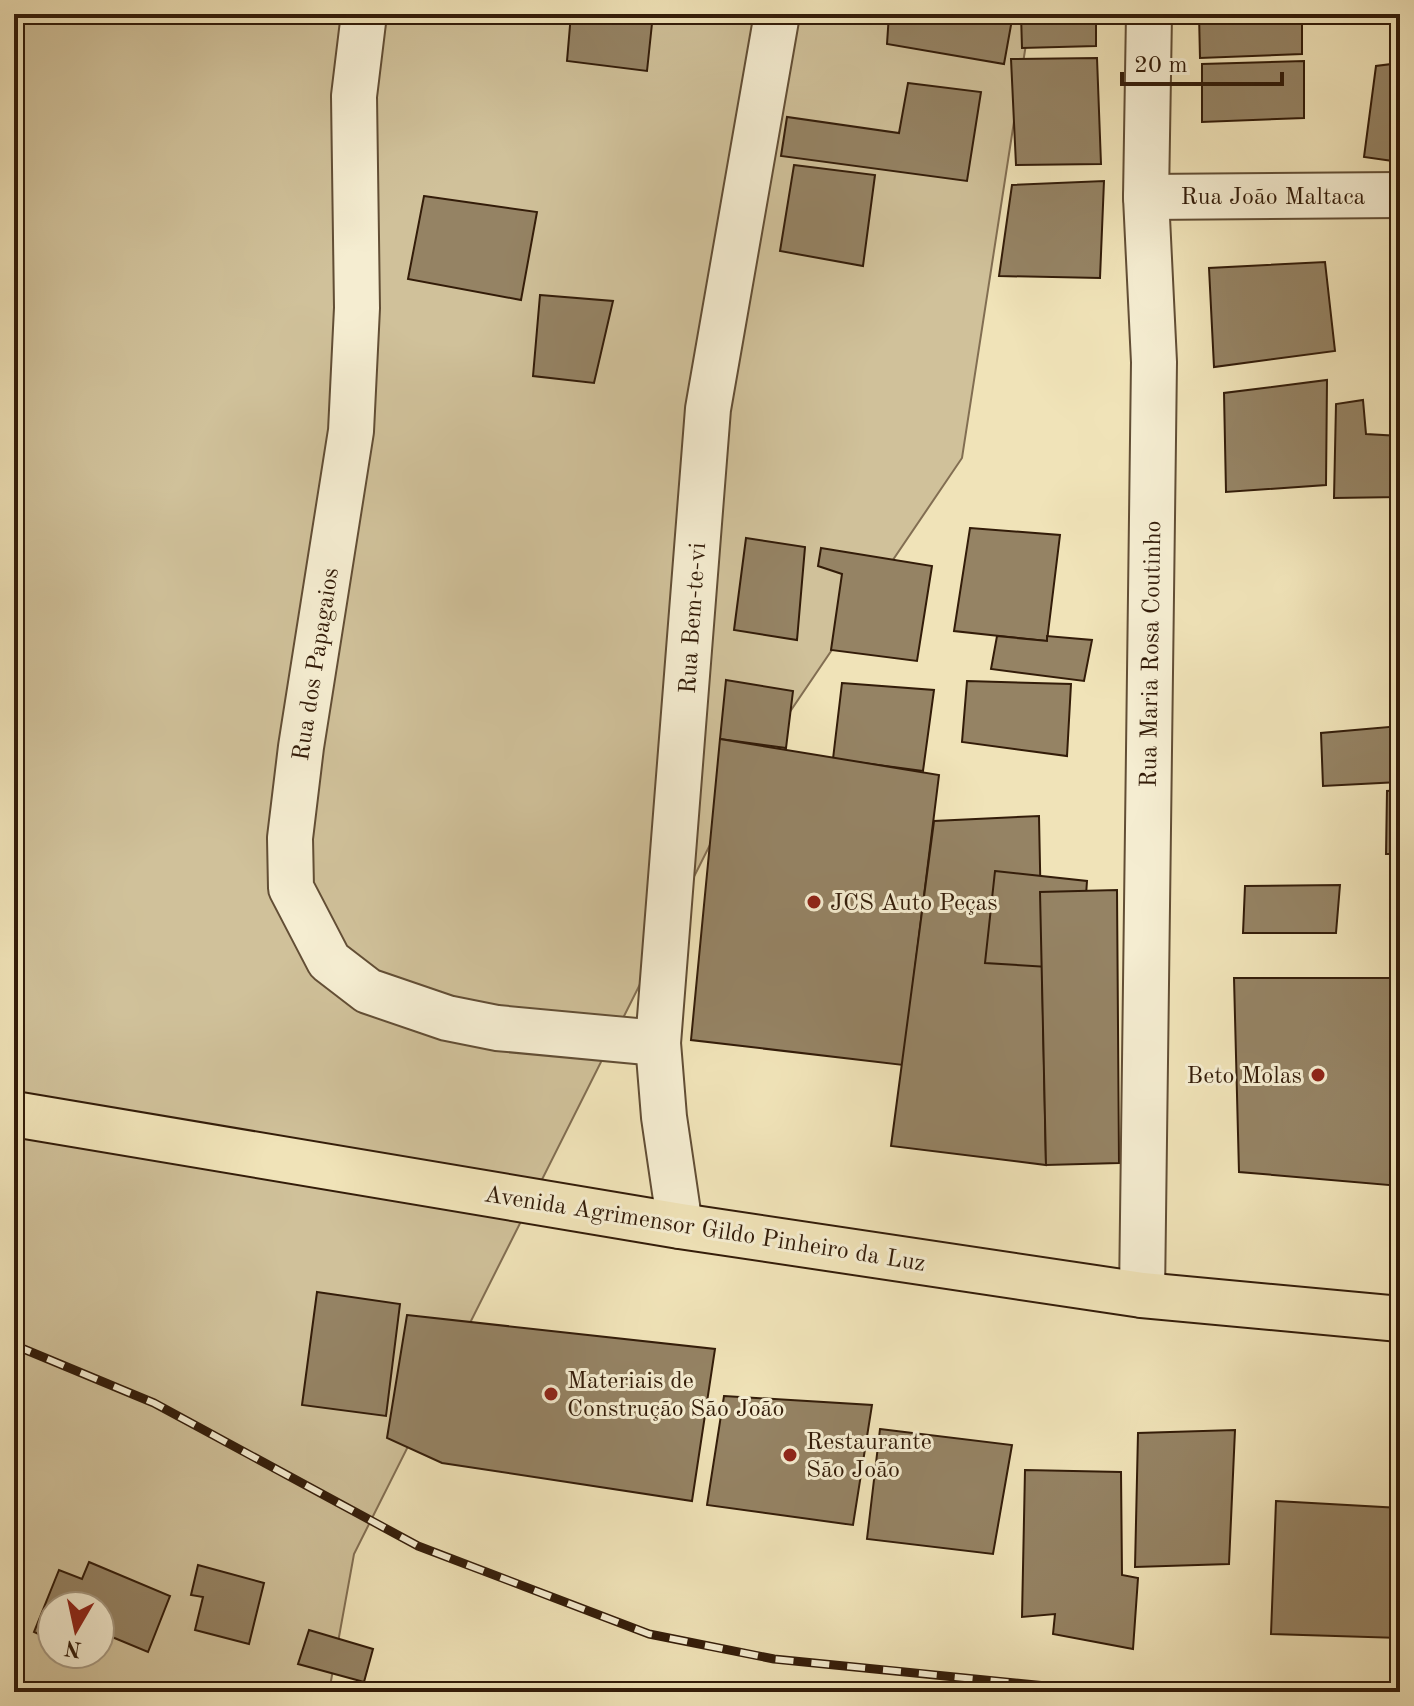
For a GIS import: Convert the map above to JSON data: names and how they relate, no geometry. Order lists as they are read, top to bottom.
{
  "streets": {
    "main road": ["Avenida Agrimensor Gildo Pinheiro da Luz"],
    "street": [
      "Rua João Maltaca",
      "Rua Bem-te-vi",
      "Rua Maria Rosa Coutinho",
      "Rua dos Papagaios"
    ]
  },
  "crossings": [
    ["Rua João Maltaca", "Rua Maria Rosa Coutinho"],
    ["Rua Bem-te-vi", "Rua dos Papagaios"],
    ["Rua Bem-te-vi", "Avenida Agrimensor Gildo Pinheiro da Luz"],
    ["Rua Maria Rosa Coutinho", "Avenida Agrimensor Gildo Pinheiro da Luz"]
  ],
  "places": [
    "JCS Auto Peças",
    "Beto Molas",
    "Materiais de Construção São João",
    "Restaurante São João"
  ],
  "scale_bar": "20 m",
  "north": "bottom"
}
